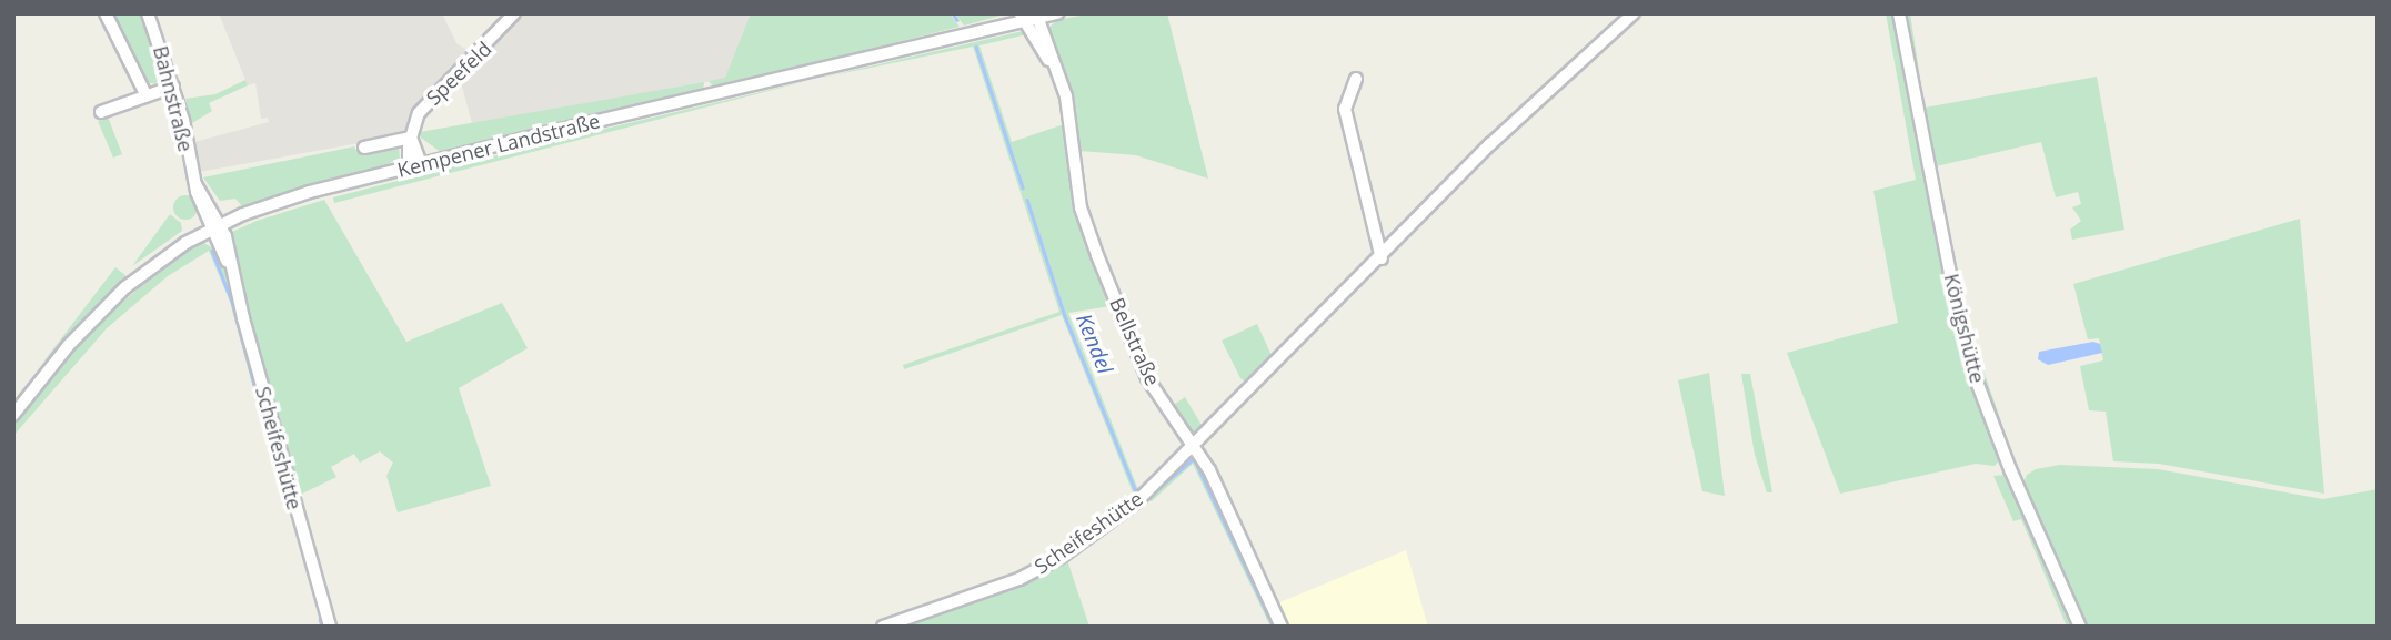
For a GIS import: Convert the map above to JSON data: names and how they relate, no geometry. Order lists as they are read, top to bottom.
{
  "streets": {
    "street": [
      "Speefeld",
      "Bahnstraße",
      "Kempener Landstraße",
      "Königshütte",
      "Bellstraße",
      "Scheifeshütte"
    ]
  },
  "crossings": [
    ["Speefeld", "Kempener Landstraße"],
    ["Bahnstraße", "Kempener Landstraße"],
    ["Bahnstraße", "Scheifeshütte"],
    ["Kempener Landstraße", "Bellstraße"],
    ["Kempener Landstraße", "Scheifeshütte"],
    ["Bellstraße", "Scheifeshütte"]
  ],
  "water": ["Kendel"]
}
